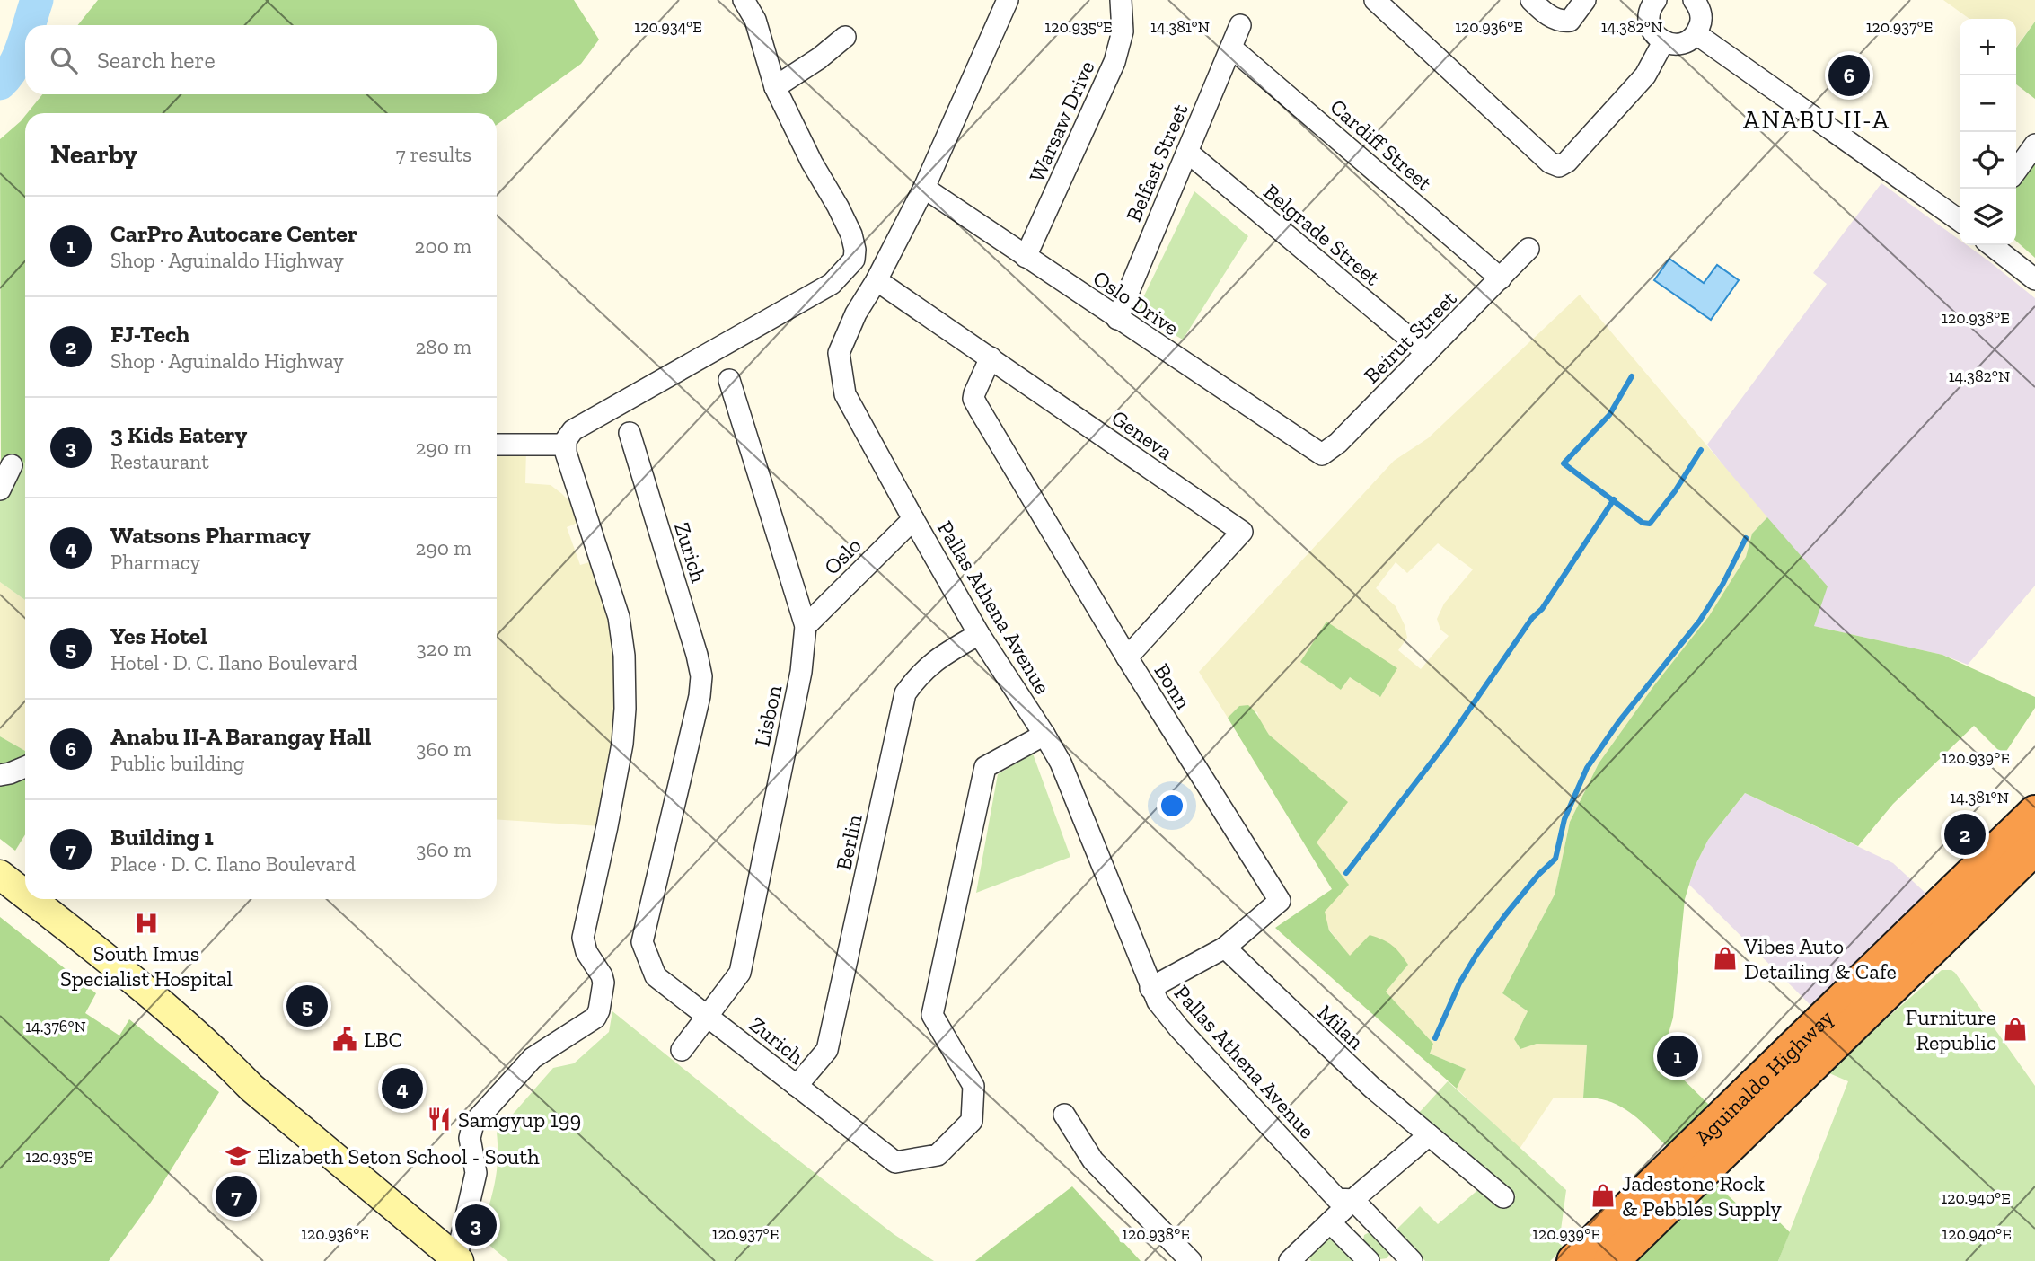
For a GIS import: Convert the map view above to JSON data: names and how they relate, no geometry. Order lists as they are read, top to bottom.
{
  "streets": {
    "highway": ["Aguinaldo Highway"],
    "street": [
      "Warsaw Drive",
      "Cardiff Street",
      "Belfast Street",
      "Belgrade Street",
      "Oslo Drive",
      "Beirut Street",
      "Geneva",
      "Zurich",
      "Oslo",
      "Pallas Athena Avenue",
      "Bonn",
      "Lisbon",
      "Berlin",
      "Milan"
    ]
  },
  "crossings": [
    ["Warsaw Drive", "Oslo Drive"],
    ["Cardiff Street", "Belfast Street"],
    ["Cardiff Street", "Beirut Street"],
    ["Belfast Street", "Belgrade Street"],
    ["Belfast Street", "Oslo Drive"],
    ["Belgrade Street", "Beirut Street"],
    ["Oslo Drive", "Beirut Street"],
    ["Oslo Drive", "Pallas Athena Avenue"],
    ["Geneva", "Pallas Athena Avenue"],
    ["Geneva", "Bonn"],
    ["Zurich", "Pallas Athena Avenue"],
    ["Zurich", "Lisbon"],
    ["Zurich", "Berlin"],
    ["Oslo", "Pallas Athena Avenue"],
    ["Oslo", "Lisbon"],
    ["Pallas Athena Avenue", "Bonn"],
    ["Pallas Athena Avenue", "Berlin"],
    ["Bonn", "Milan"]
  ],
  "districts": ["ANABU II-A"],
  "places": {
    "hospital": ["South Imus Specialist Hospital"],
    "shop": ["Vibes Auto Detailing & Cafe", "Furniture Republic", "Jadestone Rock & Pebbles Supply"],
    "public building": ["LBC"],
    "restaurant": ["Samgyup 199"],
    "school or university": ["Elizabeth Seton School - South"]
  },
  "page": {
    "map_buttons": ["+", "−"],
    "search": "Search here",
    "pins": [
      "6",
      "2",
      "5",
      "1",
      "4",
      "7",
      "3"
    ],
    "heading": ["Nearby", "7 results"],
    "list": [
      {
        "mark": "1",
        "name": "CarPro Autocare Center",
        "note": "Shop · Aguinaldo Highway",
        "value": "200 m"
      },
      {
        "mark": "2",
        "name": "FJ-Tech",
        "note": "Shop · Aguinaldo Highway",
        "value": "280 m"
      },
      {
        "mark": "3",
        "name": "3 Kids Eatery",
        "note": "Restaurant",
        "value": "290 m"
      },
      {
        "mark": "4",
        "name": "Watsons Pharmacy",
        "note": "Pharmacy",
        "value": "290 m"
      },
      {
        "mark": "5",
        "name": "Yes Hotel",
        "note": "Hotel · D. C. Ilano Boulevard",
        "value": "320 m"
      },
      {
        "mark": "6",
        "name": "Anabu II-A Barangay Hall",
        "note": "Public building",
        "value": "360 m"
      },
      {
        "mark": "7",
        "name": "Building 1",
        "note": "Place · D. C. Ilano Boulevard",
        "value": "360 m"
      }
    ]
  },
  "coordinates": [
    "14.382°N",
    "14.381°N",
    "120.934°E",
    "120.935°E",
    "120.937°E",
    "120.936°E",
    "120.938°E",
    "120.939°E",
    "14.376°N",
    "120.940°E"
  ]
}
